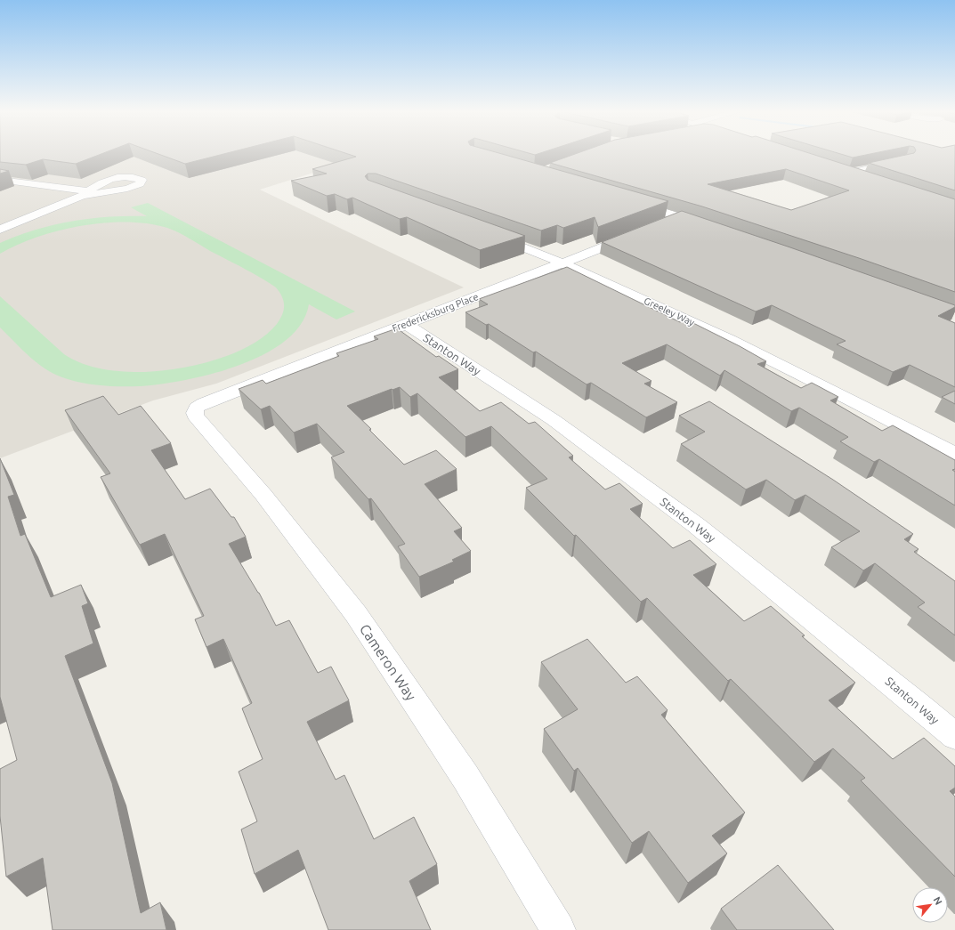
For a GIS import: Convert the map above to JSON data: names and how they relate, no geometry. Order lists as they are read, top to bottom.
{
  "streets": {
    "street": [
      "Greeley Way",
      "Fredericksburg Place",
      "Stanton Way",
      "Cameron Way"
    ]
  },
  "crossings": [
    ["Greeley Way", "Fredericksburg Place"],
    ["Fredericksburg Place", "Stanton Way"],
    ["Fredericksburg Place", "Cameron Way"]
  ],
  "north": "top right"
}
